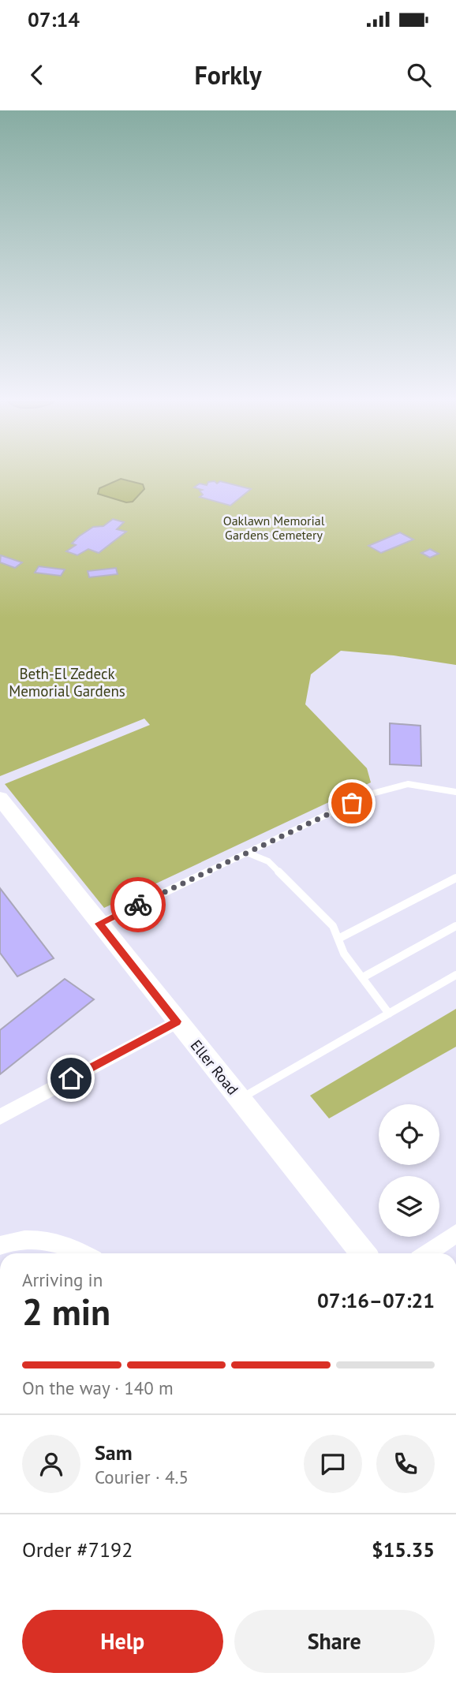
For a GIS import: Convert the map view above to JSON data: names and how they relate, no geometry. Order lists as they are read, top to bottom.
{
  "streets": {
    "street": ["Eller Road"]
  },
  "parks": ["Oaklawn Memorial Gardens Cemetery", "Beth-El Zedeck Memorial Gardens"],
  "page": {
    "status": "07:14",
    "header": "Forkly",
    "heading": ["2 min", "Arriving in", "07:16–07:21"],
    "panel": [
      "Sam",
      "Courier · 4.5",
      "Order #7192",
      "$15.35"
    ],
    "bar": "On the way · 140 m",
    "buttons": ["Help", "Share"]
  }
}
